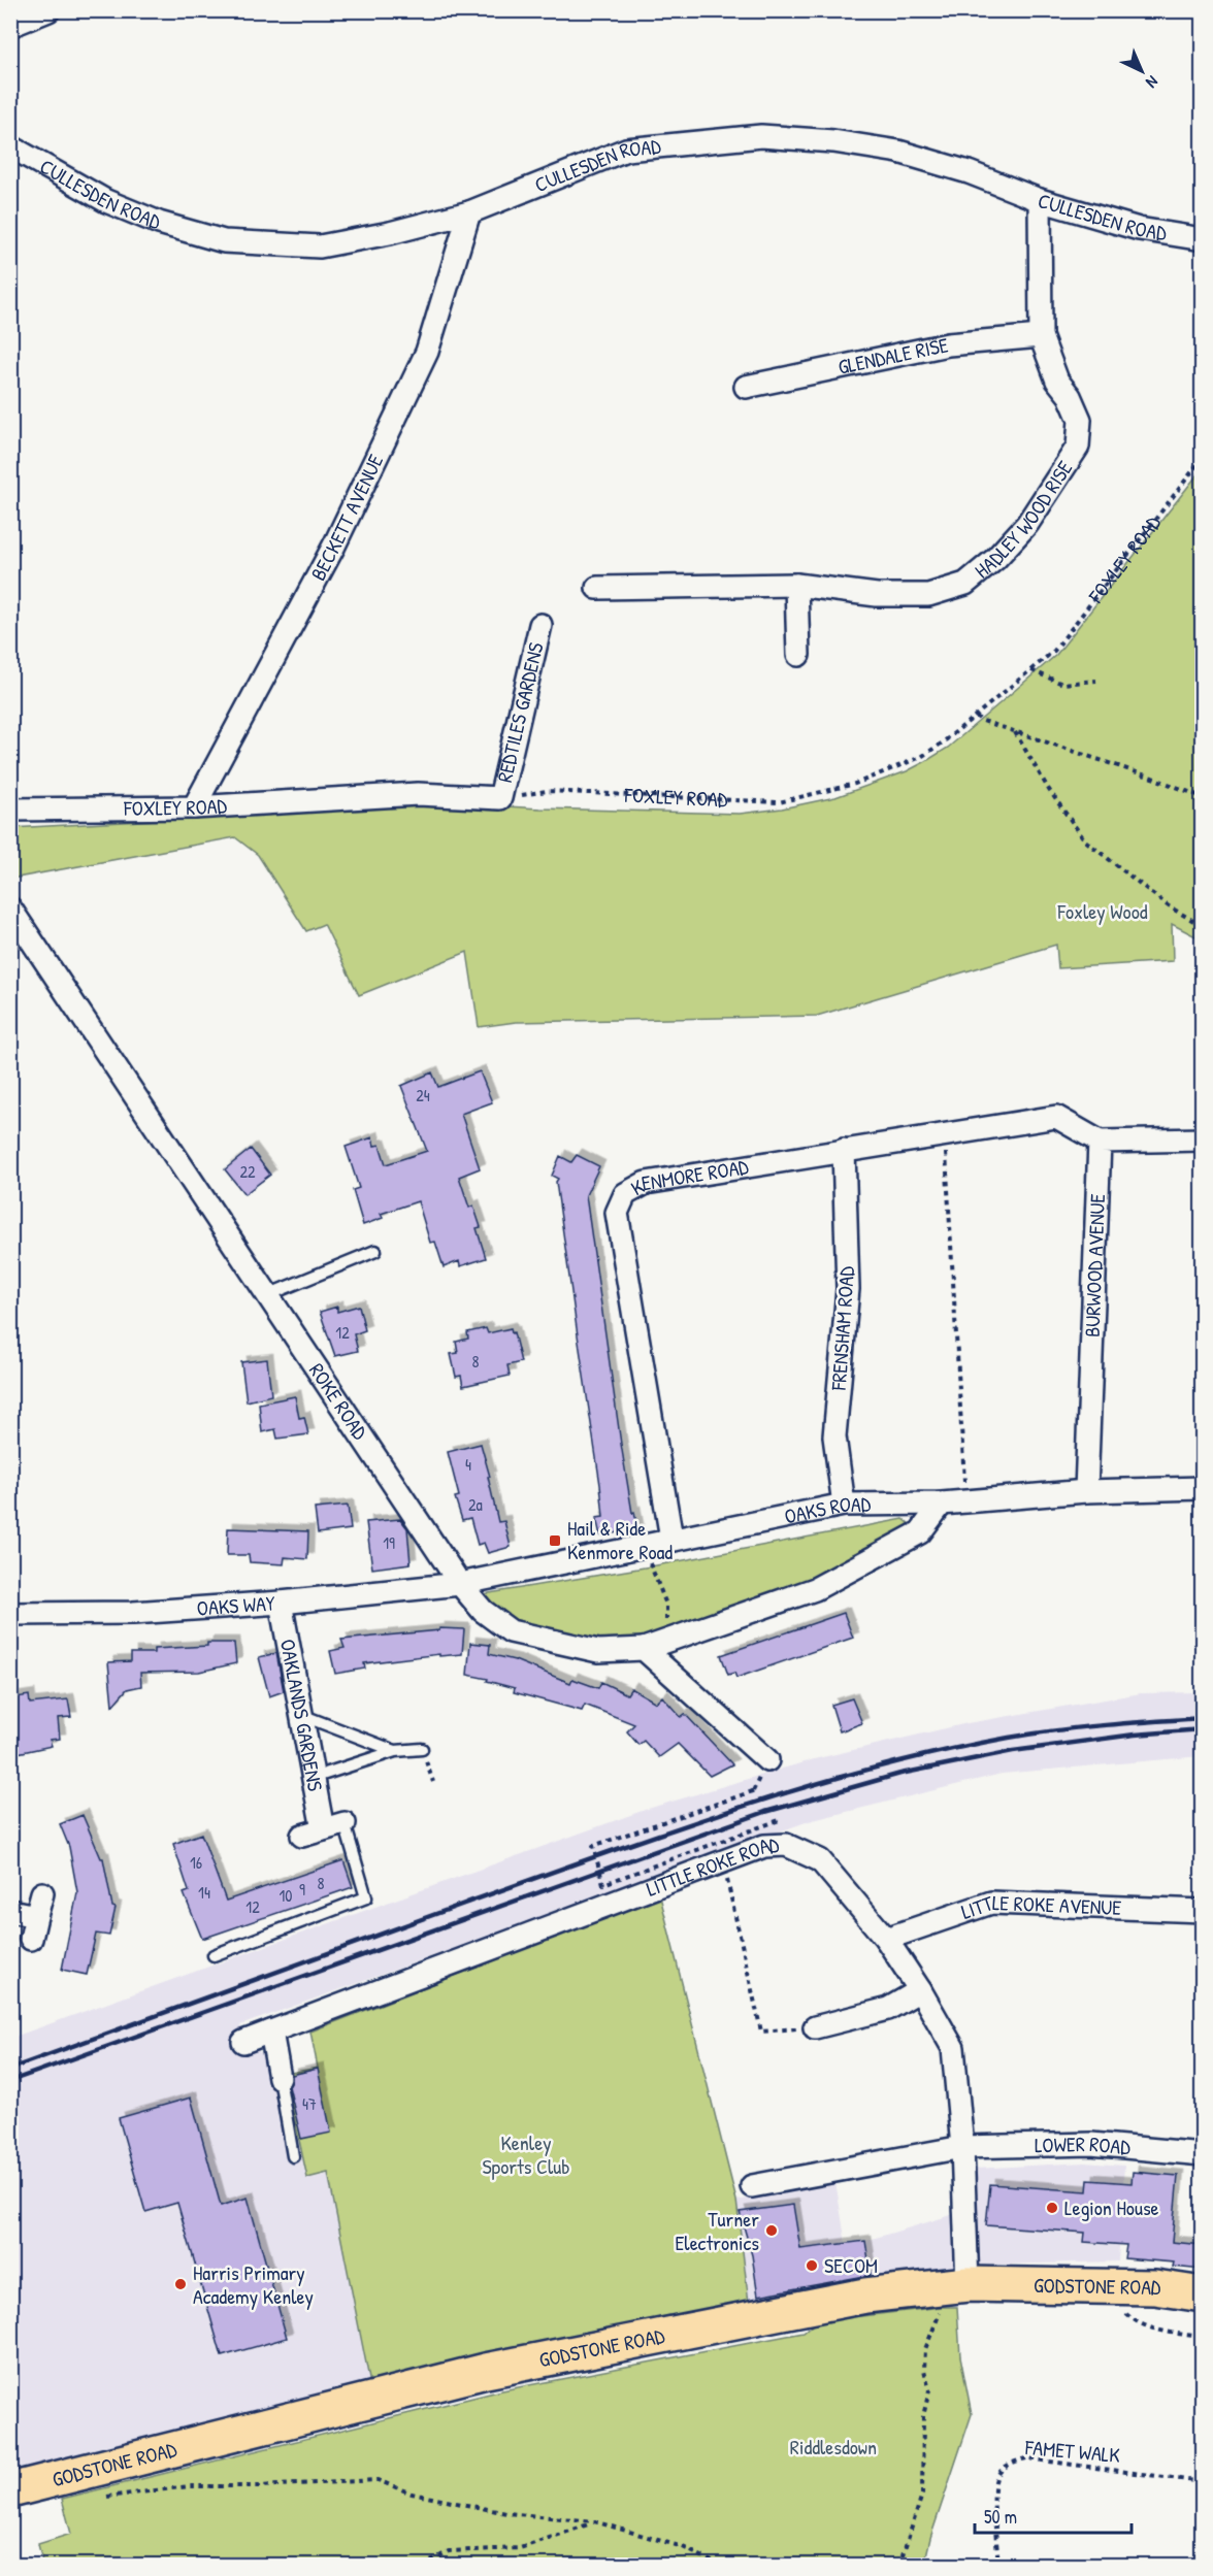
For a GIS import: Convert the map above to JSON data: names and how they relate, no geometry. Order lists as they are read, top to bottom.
{
  "streets": {
    "highway": ["GODSTONE ROAD"],
    "street": [
      "CULLESDEN ROAD",
      "GLENDALE RISE",
      "BECKETT AVENUE",
      "HADLEY WOOD RISE",
      "FOXLEY ROAD",
      "REDTILES GARDENS",
      "KENMORE ROAD",
      "BURWOOD AVENUE",
      "FRENSHAM ROAD",
      "ROKE ROAD",
      "OAKS ROAD",
      "OAKS WAY",
      "OAKLANDS GARDENS",
      "LITTLE ROKE ROAD",
      "LITTLE ROKE AVENUE",
      "LOWER ROAD"
    ],
    "path": ["FAMET WALK"]
  },
  "crossings": [
    ["CULLESDEN ROAD", "BECKETT AVENUE"],
    ["CULLESDEN ROAD", "HADLEY WOOD RISE"],
    ["GLENDALE RISE", "HADLEY WOOD RISE"],
    ["BECKETT AVENUE", "FOXLEY ROAD"],
    ["FOXLEY ROAD", "REDTILES GARDENS"],
    ["KENMORE ROAD", "BURWOOD AVENUE"],
    ["KENMORE ROAD", "FRENSHAM ROAD"],
    ["KENMORE ROAD", "OAKS ROAD"],
    ["BURWOOD AVENUE", "OAKS ROAD"],
    ["FRENSHAM ROAD", "OAKS ROAD"],
    ["ROKE ROAD", "OAKS ROAD"],
    ["ROKE ROAD", "OAKS WAY"],
    ["OAKS ROAD", "OAKS WAY"],
    ["OAKS WAY", "OAKLANDS GARDENS"],
    ["LITTLE ROKE ROAD", "LITTLE ROKE AVENUE"],
    ["LITTLE ROKE ROAD", "LOWER ROAD"],
    ["LITTLE ROKE ROAD", "GODSTONE ROAD"]
  ],
  "parks": ["Foxley Wood", "Kenley Sports Club", "Riddlesdown"],
  "places": {
    "transit": ["Hail & Ride Kenmore Road"],
    "other": [
      "Legion House",
      "Turner Electronics",
      "SECOM",
      "Harris Primary Academy Kenley"
    ]
  },
  "house_numbers": [
    "24",
    "22",
    "12",
    "8",
    "4",
    "2a",
    "19",
    "16",
    "8",
    "9",
    "14",
    "10",
    "12",
    "47"
  ],
  "scale_bar": "50 m",
  "north": "bottom right"
}
